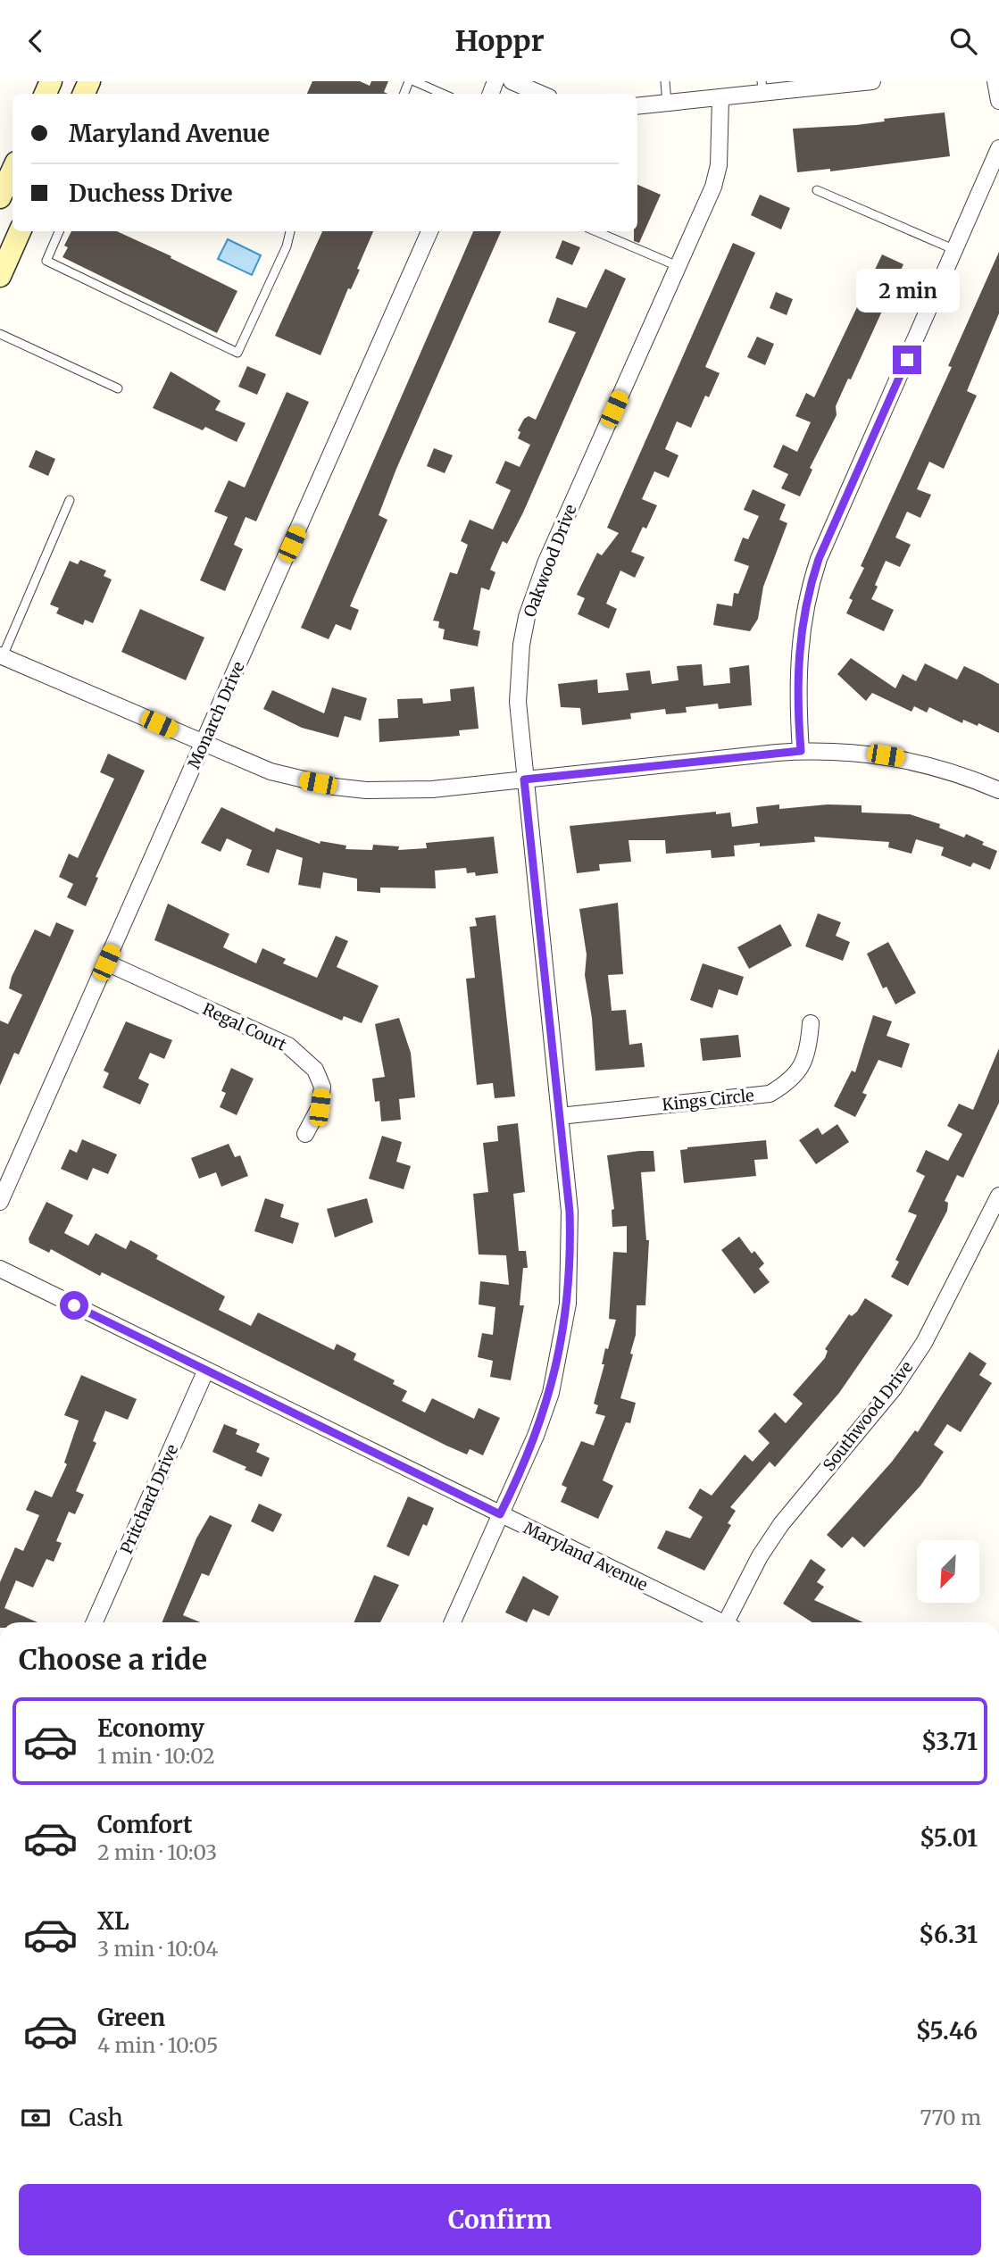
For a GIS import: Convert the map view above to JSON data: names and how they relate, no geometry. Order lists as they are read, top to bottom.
{
  "streets": {
    "street": [
      "Oakwood Drive",
      "Monarch Drive",
      "Regal Court",
      "Kings Circle",
      "Southwood Drive",
      "Pritchard Drive",
      "Maryland Avenue"
    ]
  },
  "crossings": [
    ["Oakwood Drive", "Kings Circle"],
    ["Oakwood Drive", "Maryland Avenue"],
    ["Monarch Drive", "Regal Court"],
    ["Pritchard Drive", "Maryland Avenue"]
  ],
  "north": "bottom left",
  "page": {
    "header": "Hoppr",
    "banner": ["Maryland Avenue", "Duchess Drive"],
    "bubble": "2 min",
    "heading": "Choose a ride",
    "list": [
      {
        "name": "Economy",
        "note": "1 min · 10:02",
        "value": "$3.71"
      },
      {
        "name": "Comfort",
        "note": "2 min · 10:03",
        "value": "$5.01"
      },
      {
        "name": "XL",
        "note": "3 min · 10:04",
        "value": "$6.31"
      },
      {
        "name": "Green",
        "note": "4 min · 10:05",
        "value": "$5.46"
      }
    ],
    "pay": ["Cash", "770 m"],
    "buttons": "Confirm"
  }
}
